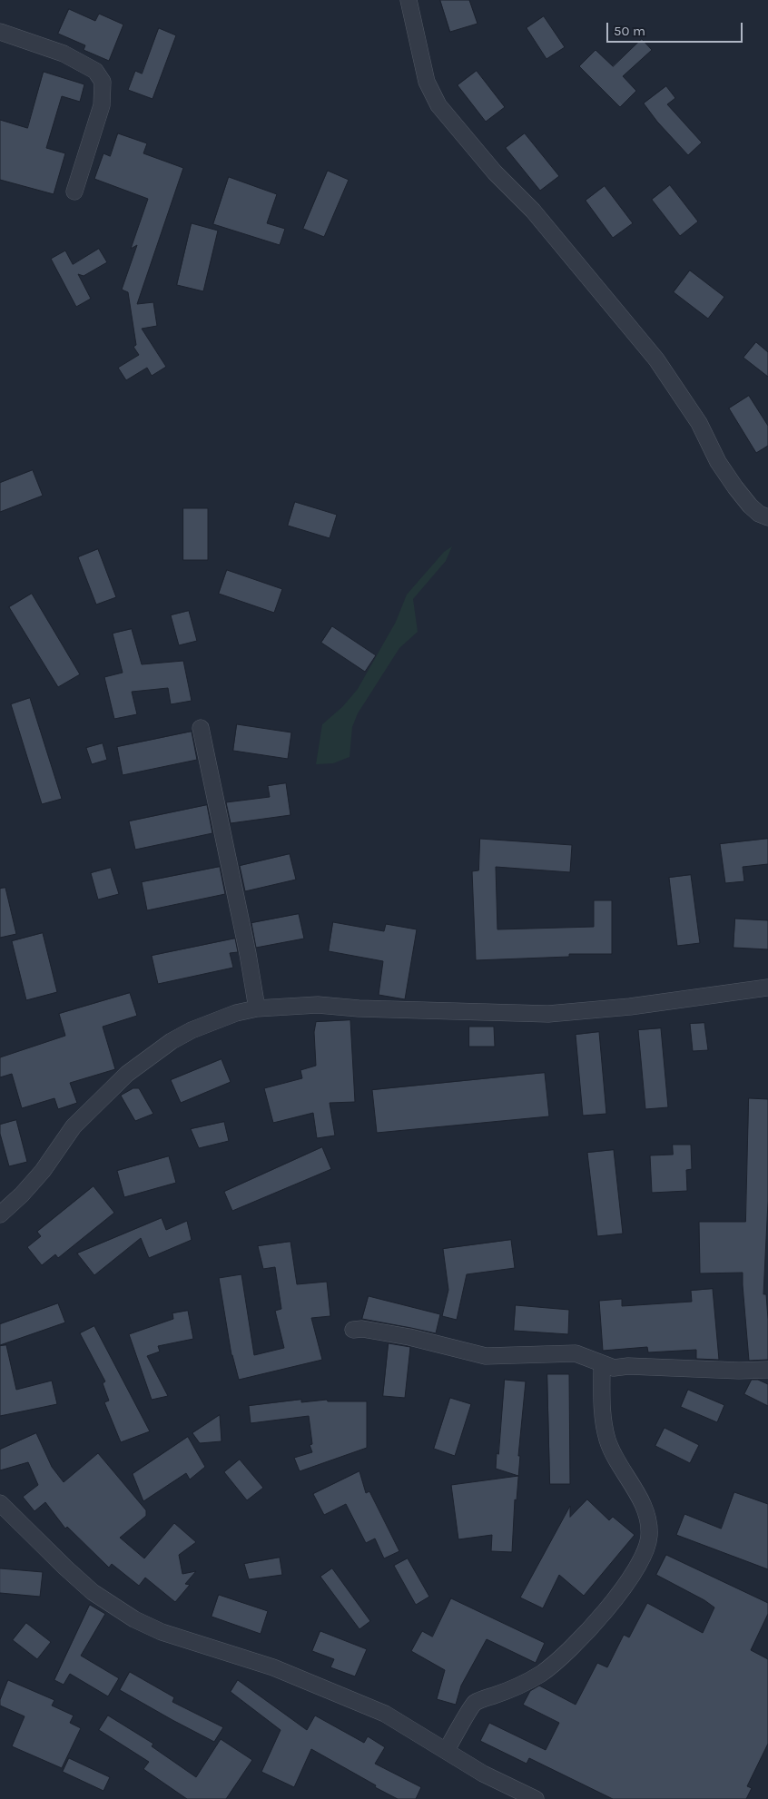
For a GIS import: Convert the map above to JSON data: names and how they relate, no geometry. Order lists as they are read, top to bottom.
{
  "scale_bar": "50 m"
}
